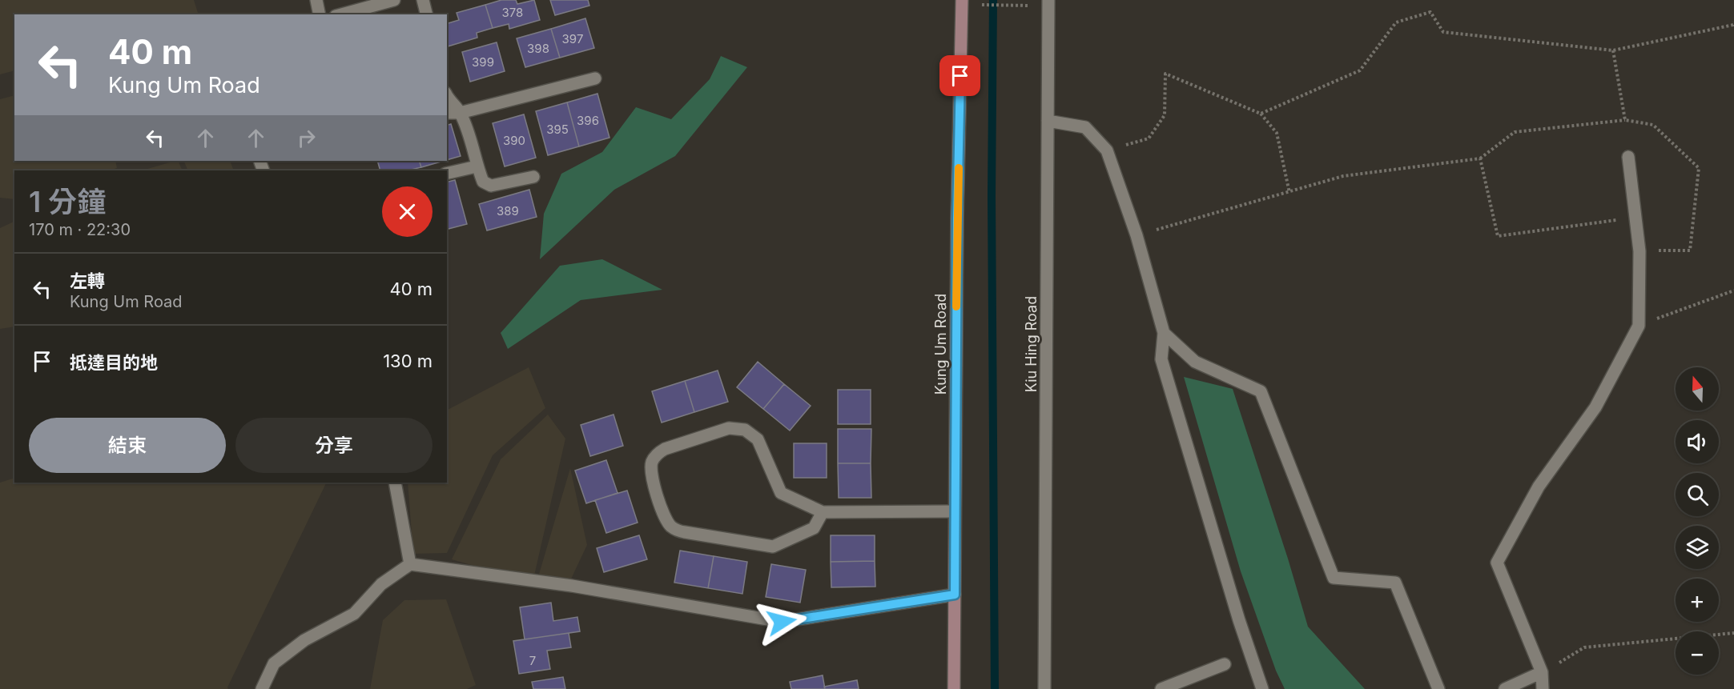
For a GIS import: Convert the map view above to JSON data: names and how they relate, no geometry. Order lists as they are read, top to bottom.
{
  "streets": {
    "street": ["Kung Um Road", "Kiu Hing Road"]
  },
  "house_numbers": [
    "378",
    "397",
    "398",
    "399",
    "396",
    "395",
    "390",
    "389",
    "7"
  ],
  "north": "top",
  "page": {
    "turn": ["40 m", "Kung Um Road"],
    "heading": ["1 分鐘", "170 m · 22:30"],
    "list": [
      {
        "name": "左轉",
        "note": "Kung Um Road",
        "value": "40 m"
      },
      {
        "name": "抵達目的地",
        "value": "130 m"
      }
    ],
    "map_buttons": ["+", "−"],
    "buttons": ["結束", "分享"]
  }
}
